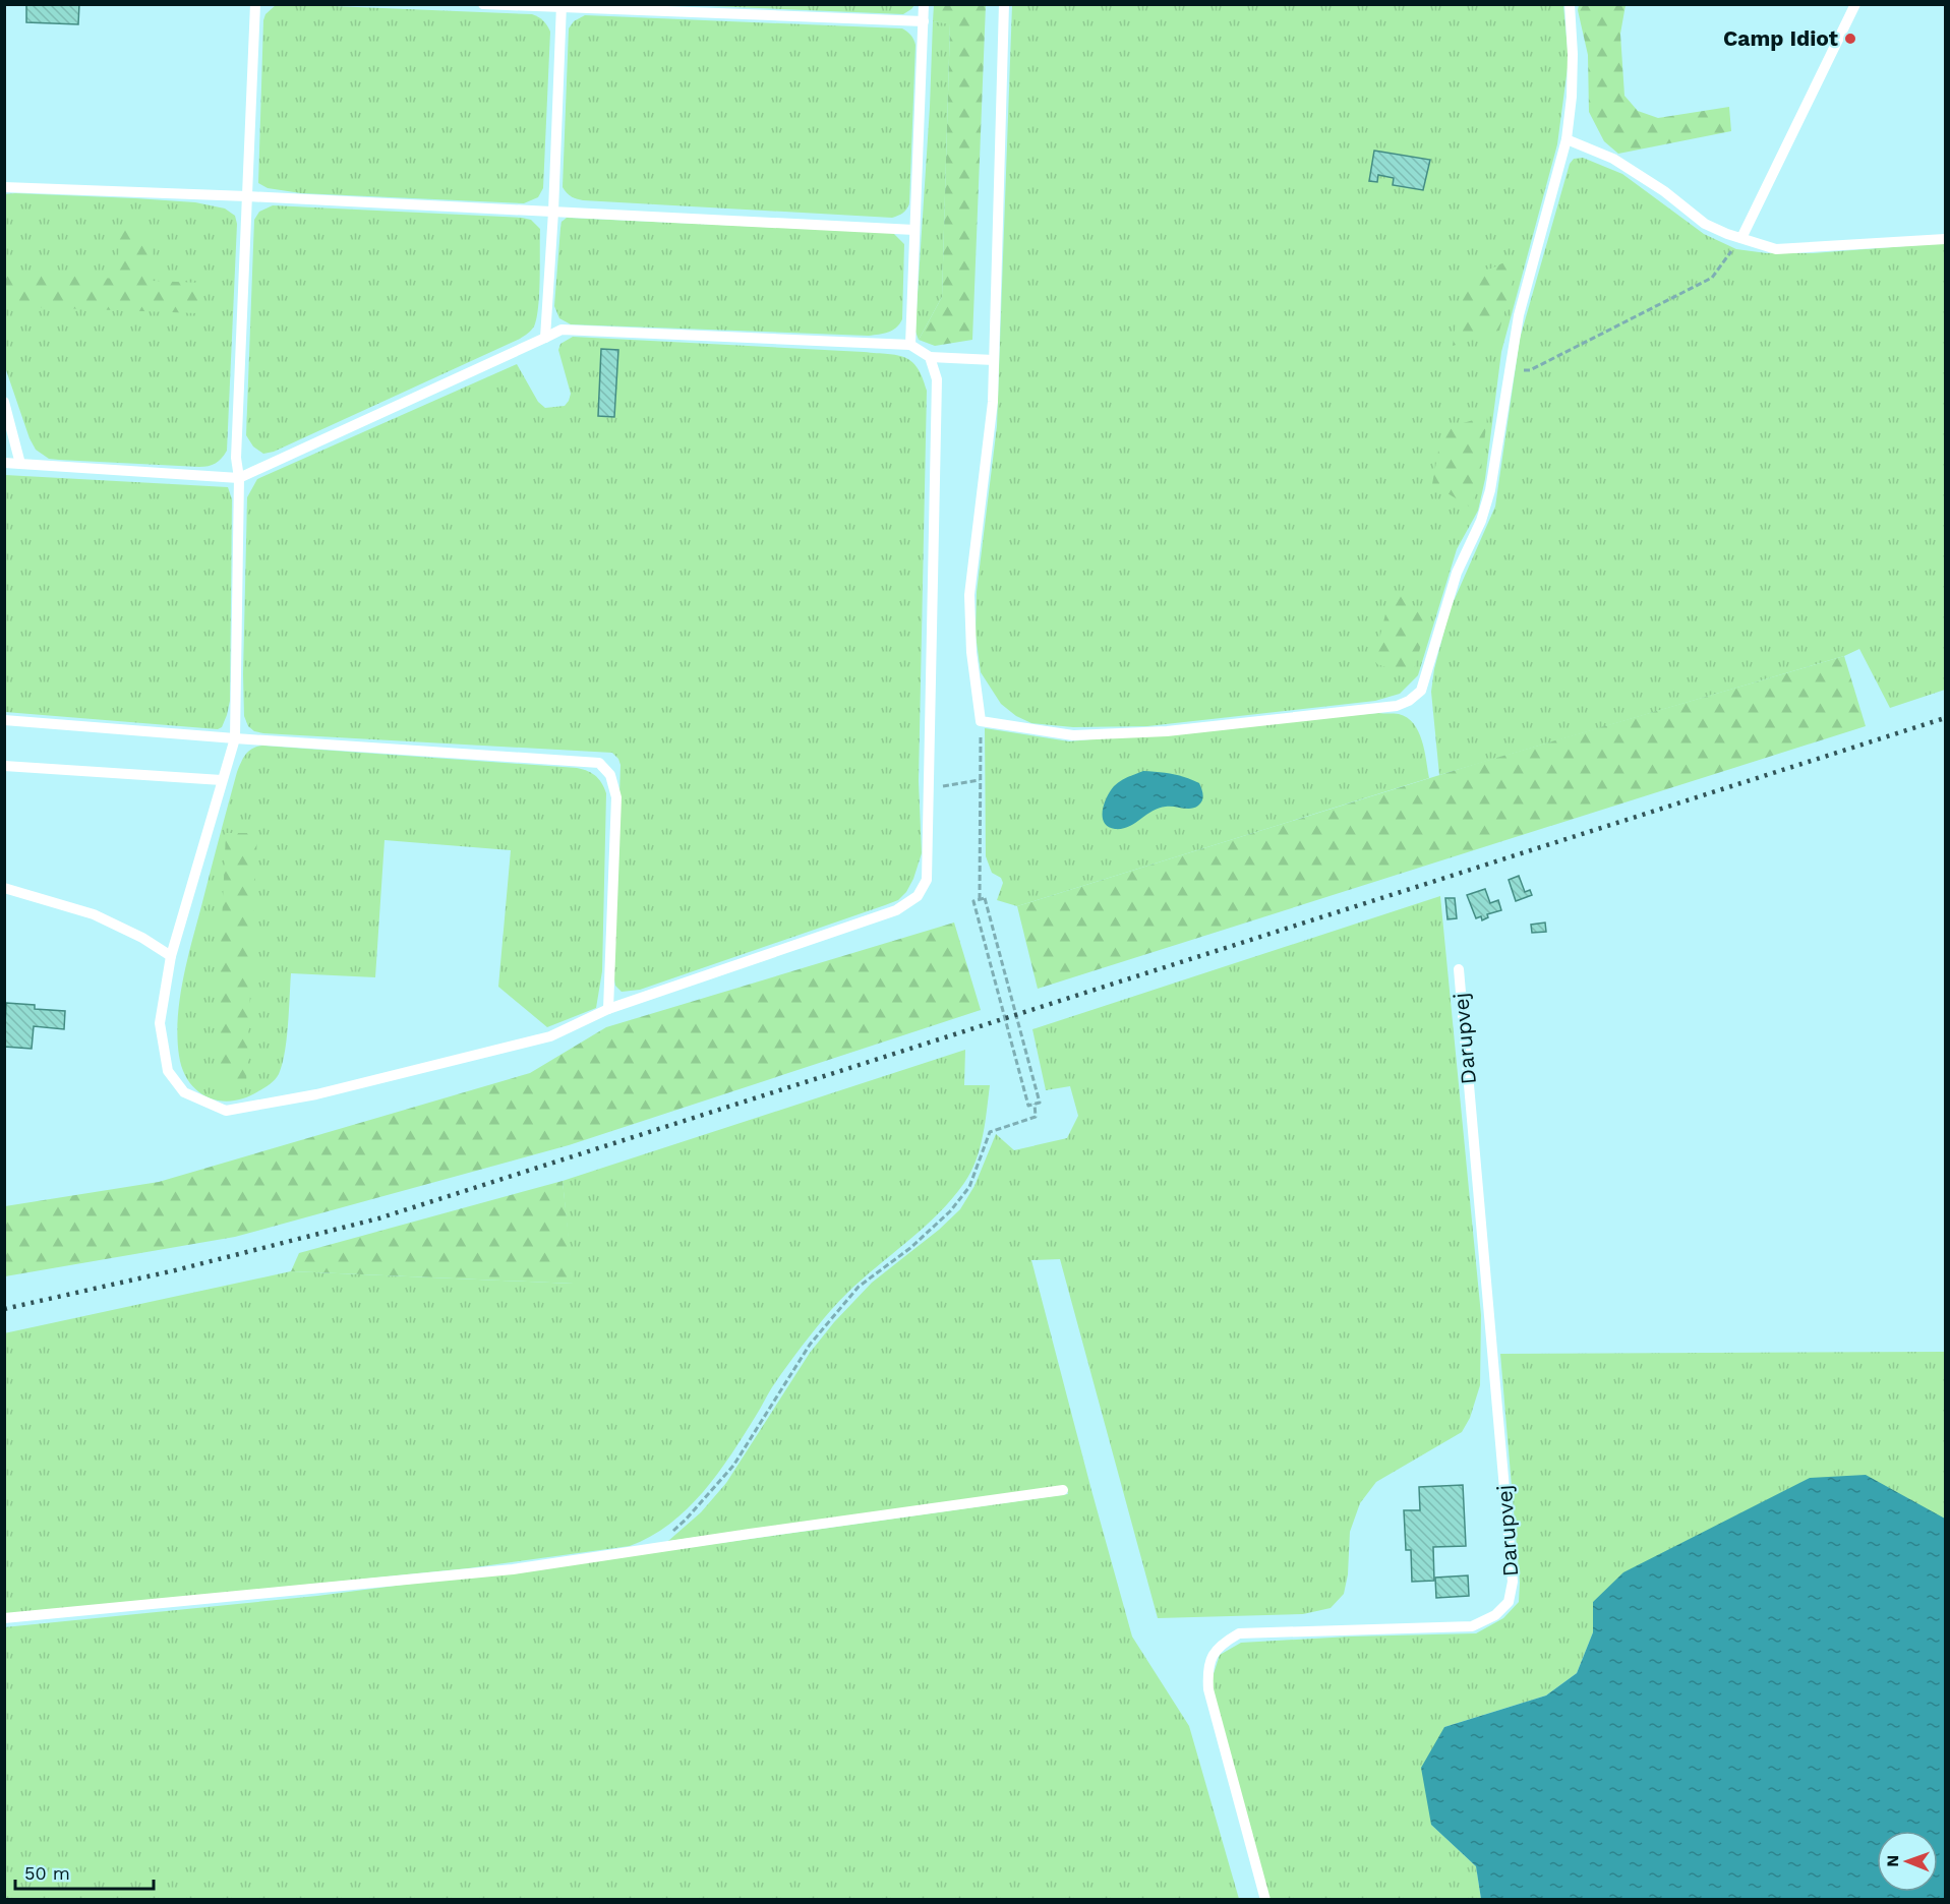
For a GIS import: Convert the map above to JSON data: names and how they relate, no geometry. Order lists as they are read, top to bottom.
{
  "streets": {
    "lane": ["Darupvej"]
  },
  "places": ["Camp Idiot"],
  "scale_bar": "50 m",
  "north": "left"
}
